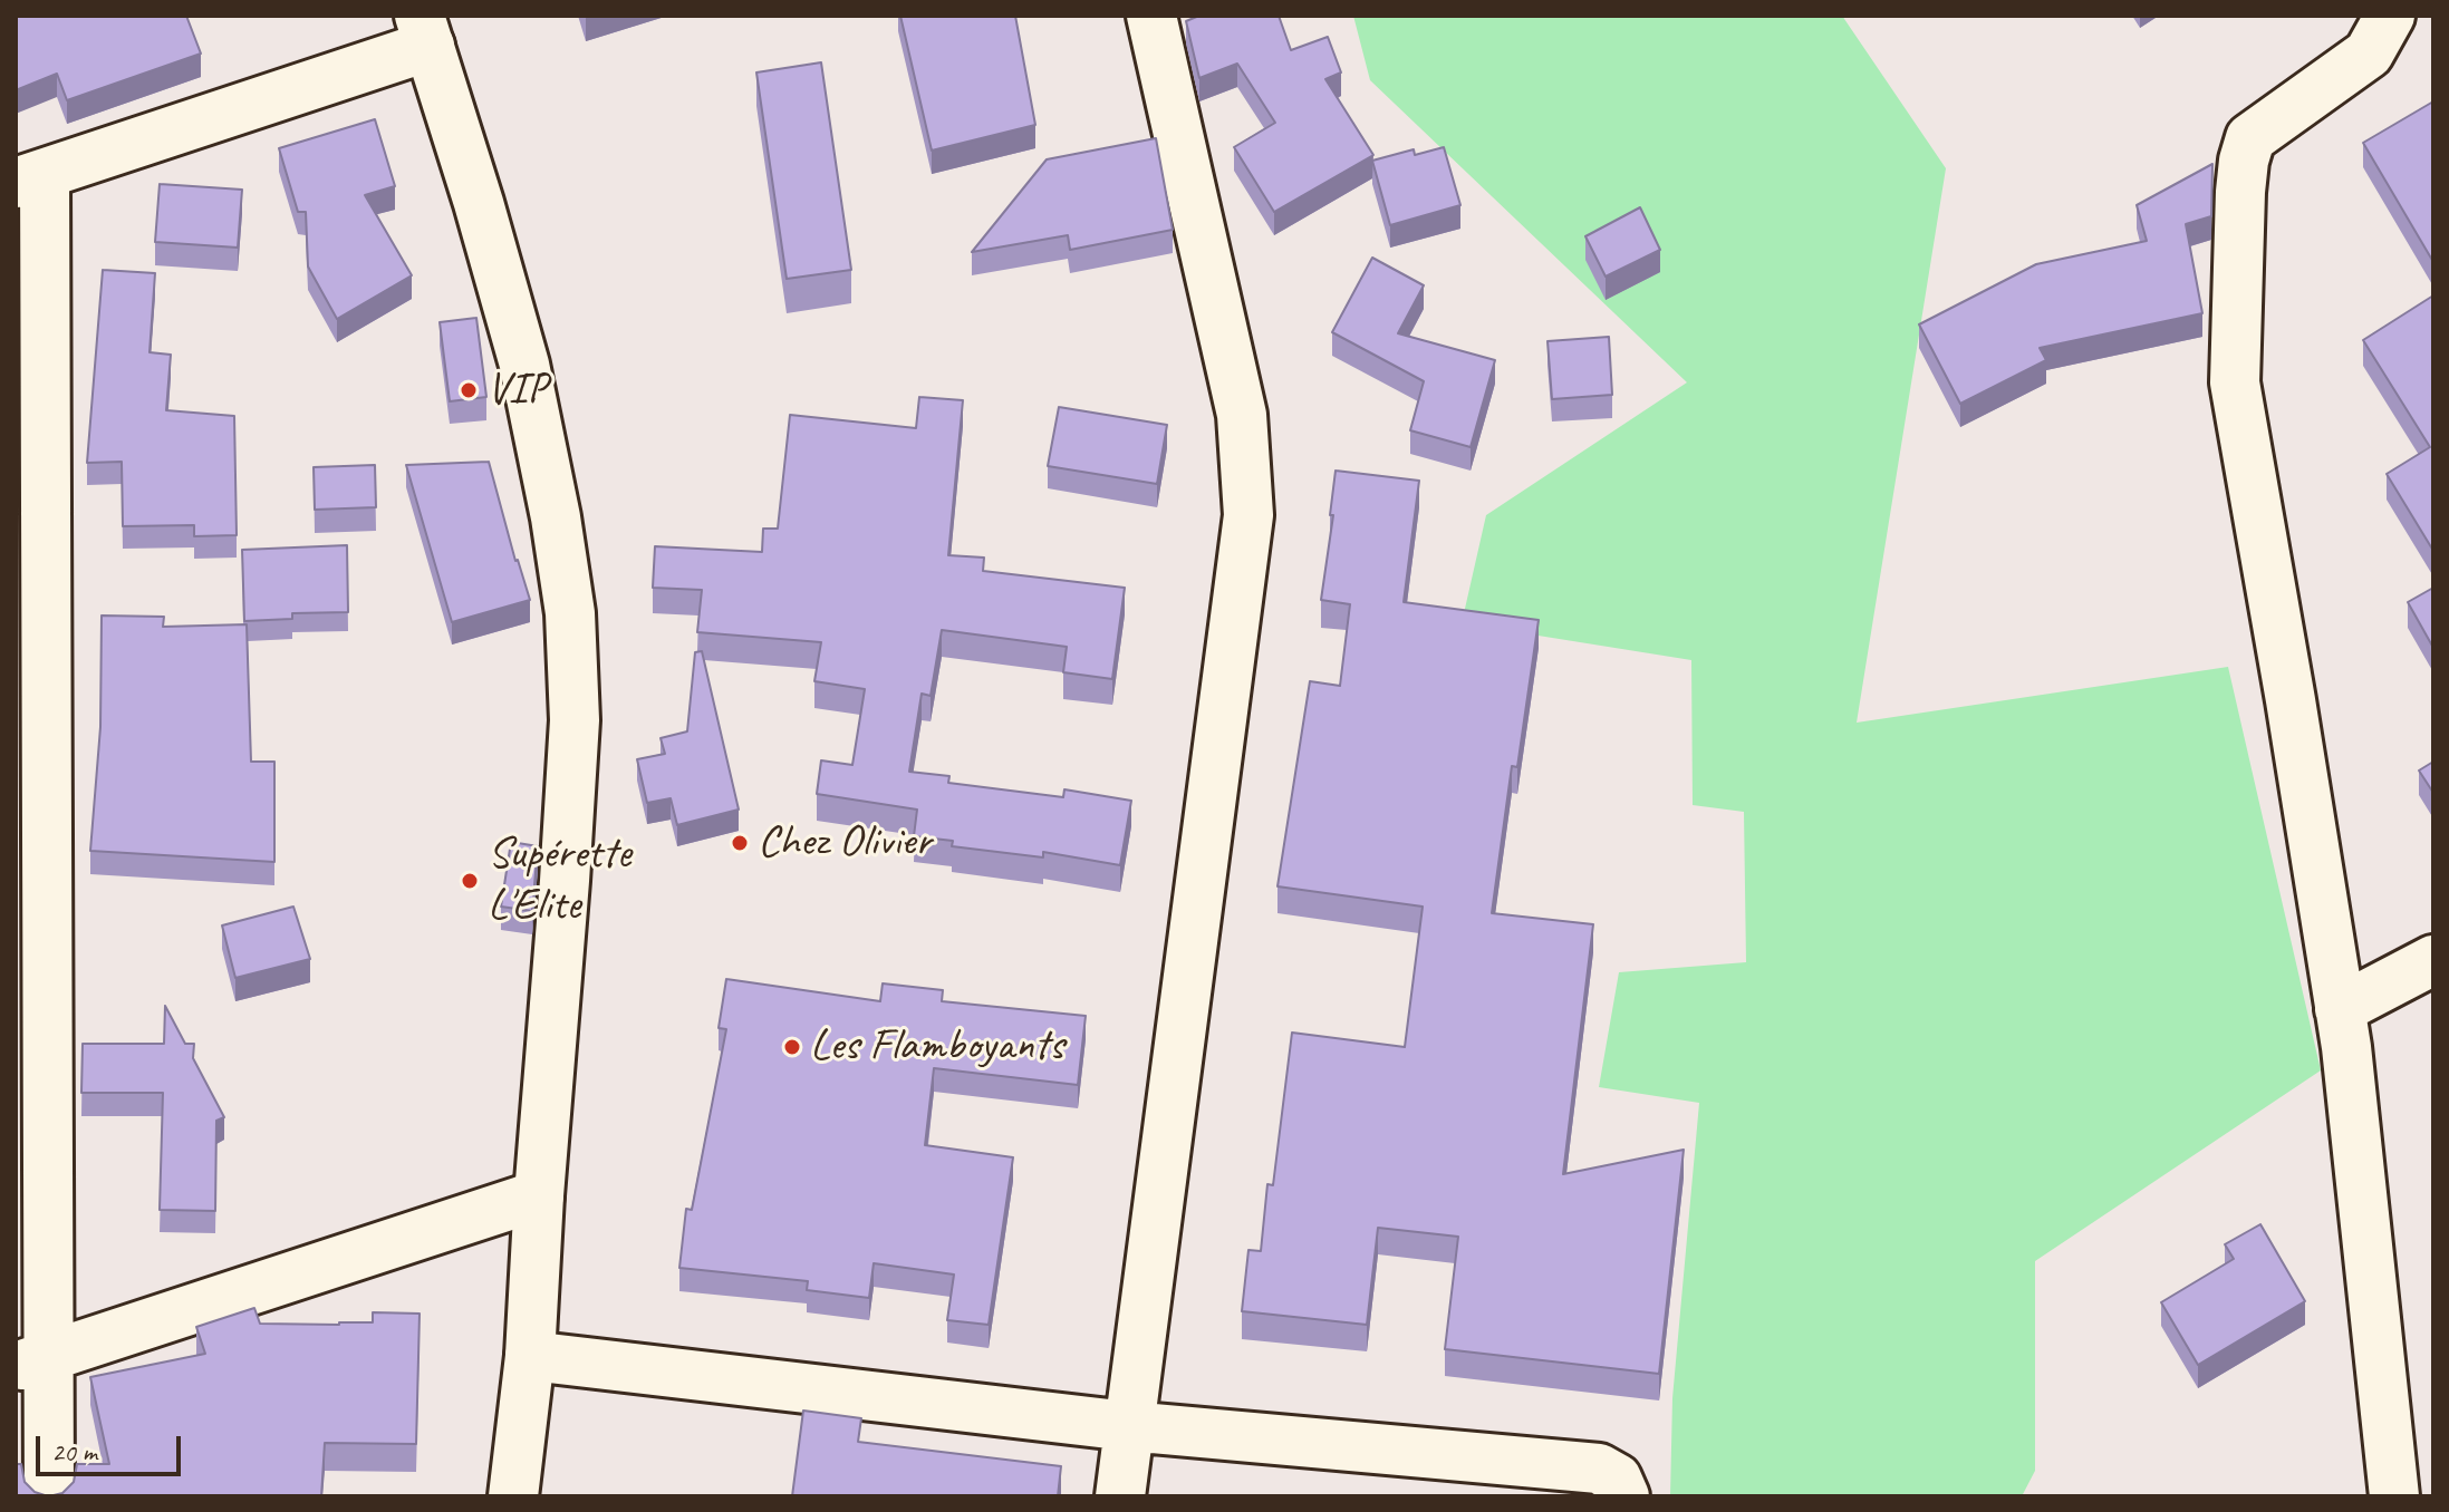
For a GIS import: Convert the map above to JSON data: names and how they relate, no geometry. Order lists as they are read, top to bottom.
{
  "places": [
    "VIP",
    "Chez Olivier",
    "Supérette L'Elite",
    "Les Flamboyants"
  ],
  "scale_bar": "20 m"
}
